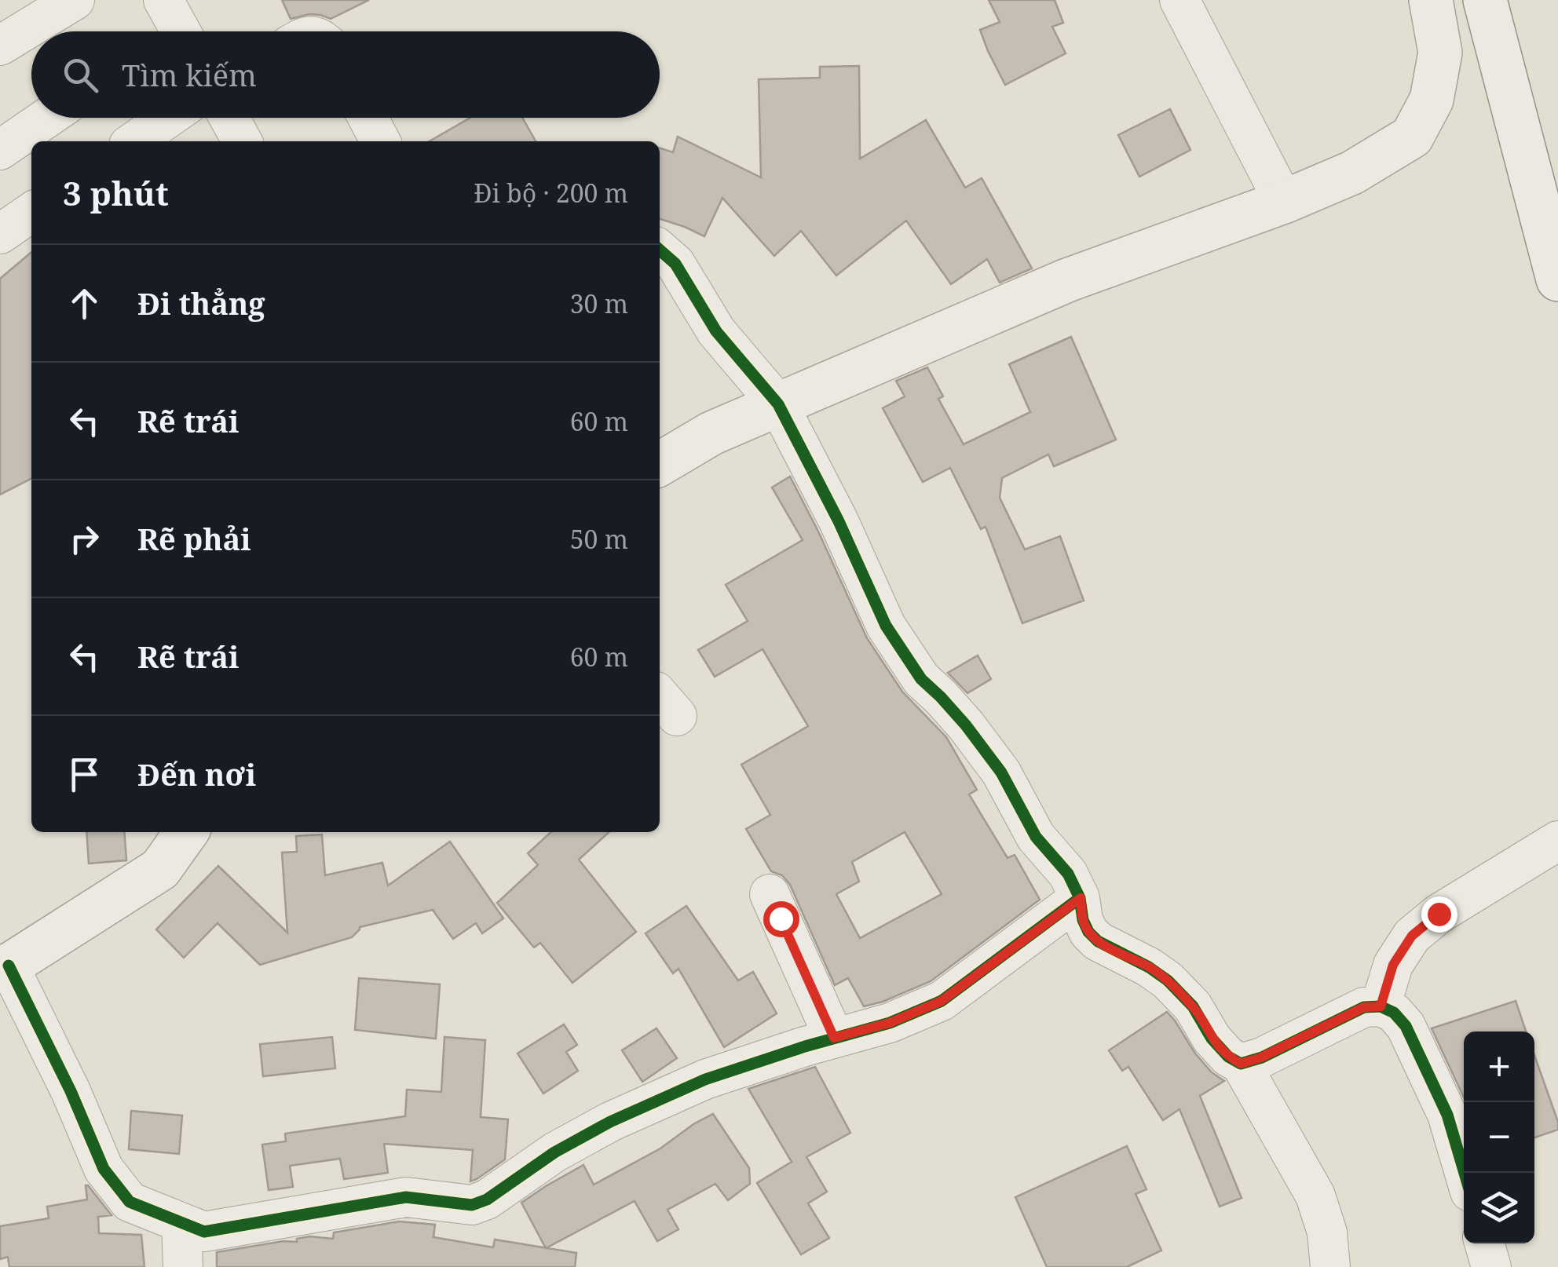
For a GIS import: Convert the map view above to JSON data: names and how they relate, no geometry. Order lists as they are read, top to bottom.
{
  "page": {
    "search": "Tìm kiếm",
    "heading": ["3 phút", "Đi bộ · 200 m"],
    "list": [
      ["Đi thẳng", "30 m"],
      ["Rẽ trái", "60 m"],
      ["Rẽ phải", "50 m"],
      ["Rẽ trái", "60 m"],
      "Đến nơi"
    ],
    "map_buttons": ["+", "−"]
  }
}
